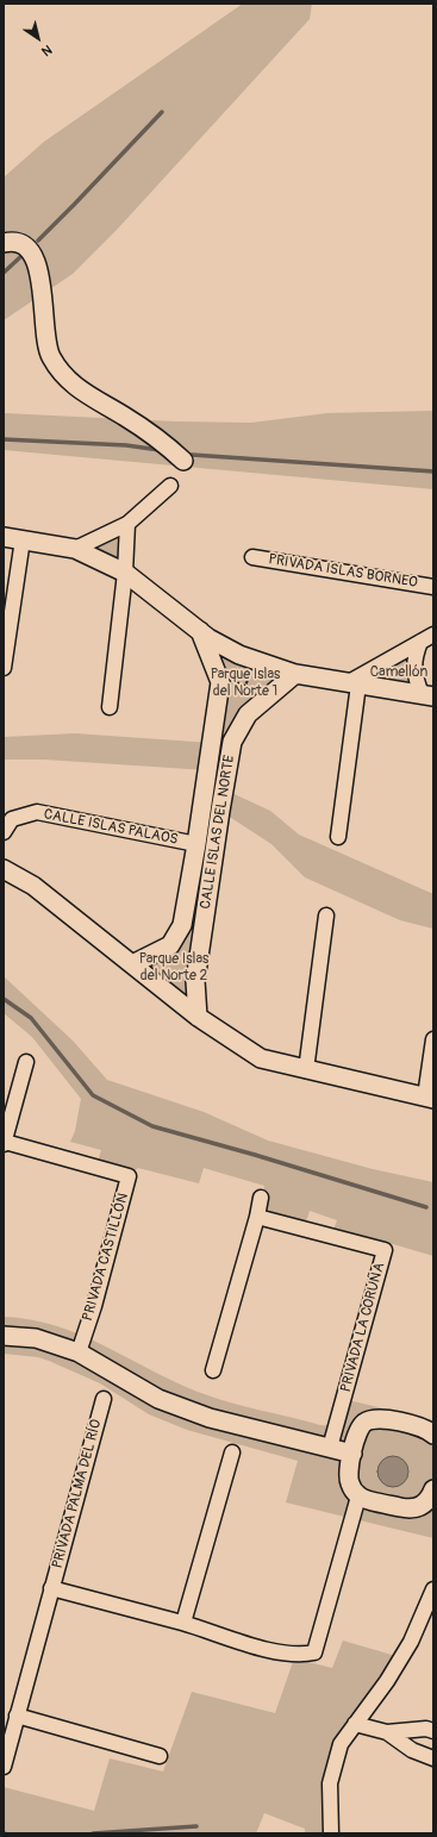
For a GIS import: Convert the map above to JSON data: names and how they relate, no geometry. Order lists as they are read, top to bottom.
{
  "streets": {
    "street": [
      "PRIVADA ISLAS BORNEO",
      "CALLE ISLAS PALAOS",
      "CALLE ISLAS DEL NORTE",
      "PRIVADA CASTILLÓN",
      "PRIVADA LA CORUÑA",
      "PRIVADA PALMA DEL RÍO"
    ]
  },
  "crossings": [
    ["CALLE ISLAS PALAOS", "CALLE ISLAS DEL NORTE"]
  ],
  "parks": ["Camellón", "Parque Islas del Norte 1", "Parque Islas del Norte 2"],
  "north": "bottom right"
}
